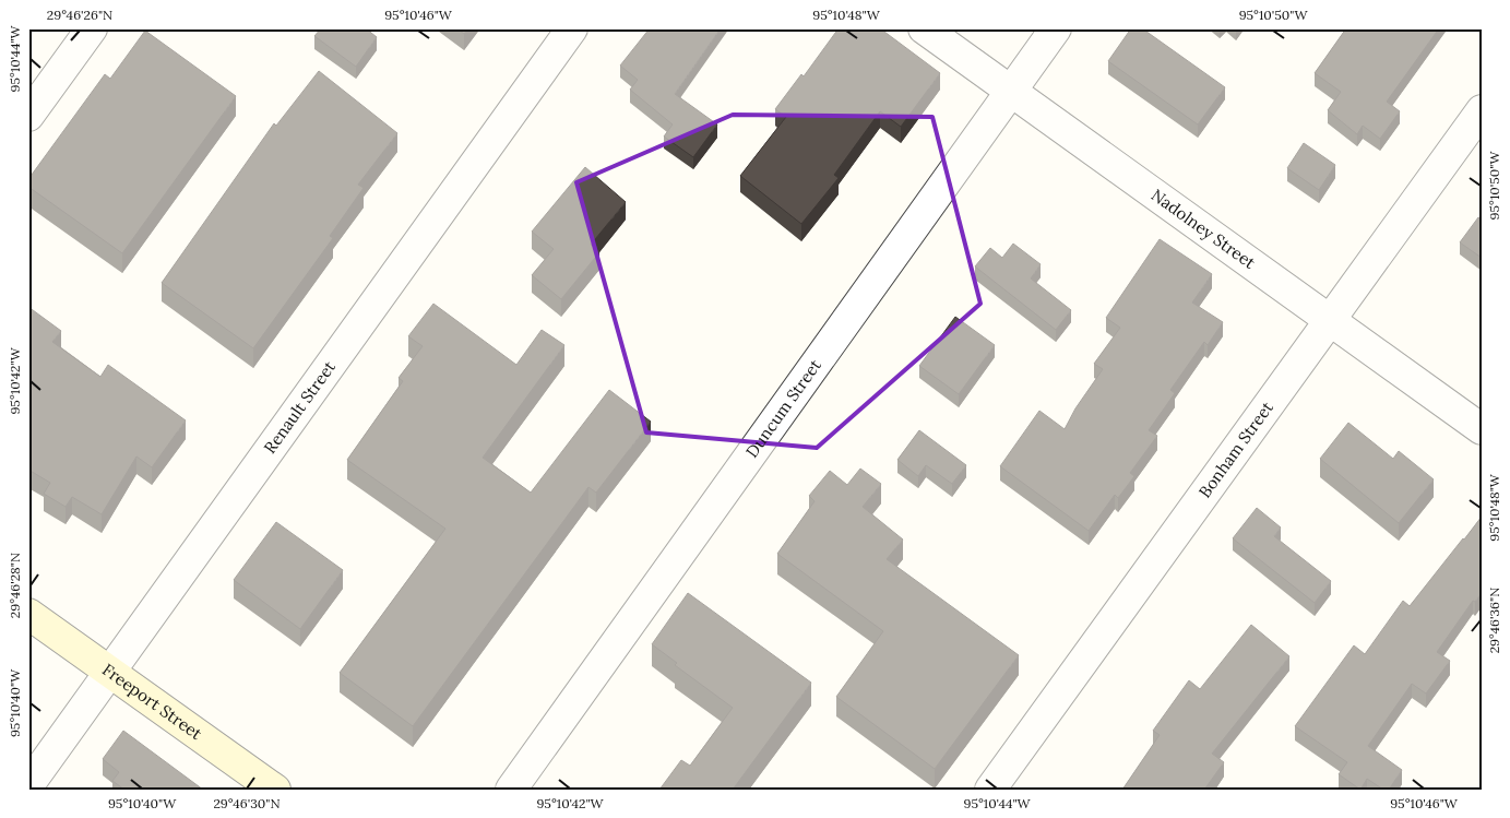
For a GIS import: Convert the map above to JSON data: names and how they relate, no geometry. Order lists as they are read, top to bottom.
{
  "streets": {
    "main road": ["Freeport Street"],
    "street": [
      "Nadolney Street",
      "Renault Street",
      "Duncum Street",
      "Bonham Street"
    ]
  },
  "crossings": [
    ["Nadolney Street", "Duncum Street"],
    ["Nadolney Street", "Bonham Street"],
    ["Renault Street", "Freeport Street"]
  ],
  "coordinates": [
    "29°46'26\"N",
    "95°10'46\"W",
    "95°10'48\"W",
    "95°10'50\"W",
    "95°10'44\"W",
    "95°10'42\"W",
    "29°46'28\"N",
    "29°46'36\"N",
    "95°10'40\"W",
    "29°46'30\"N"
  ]
}
